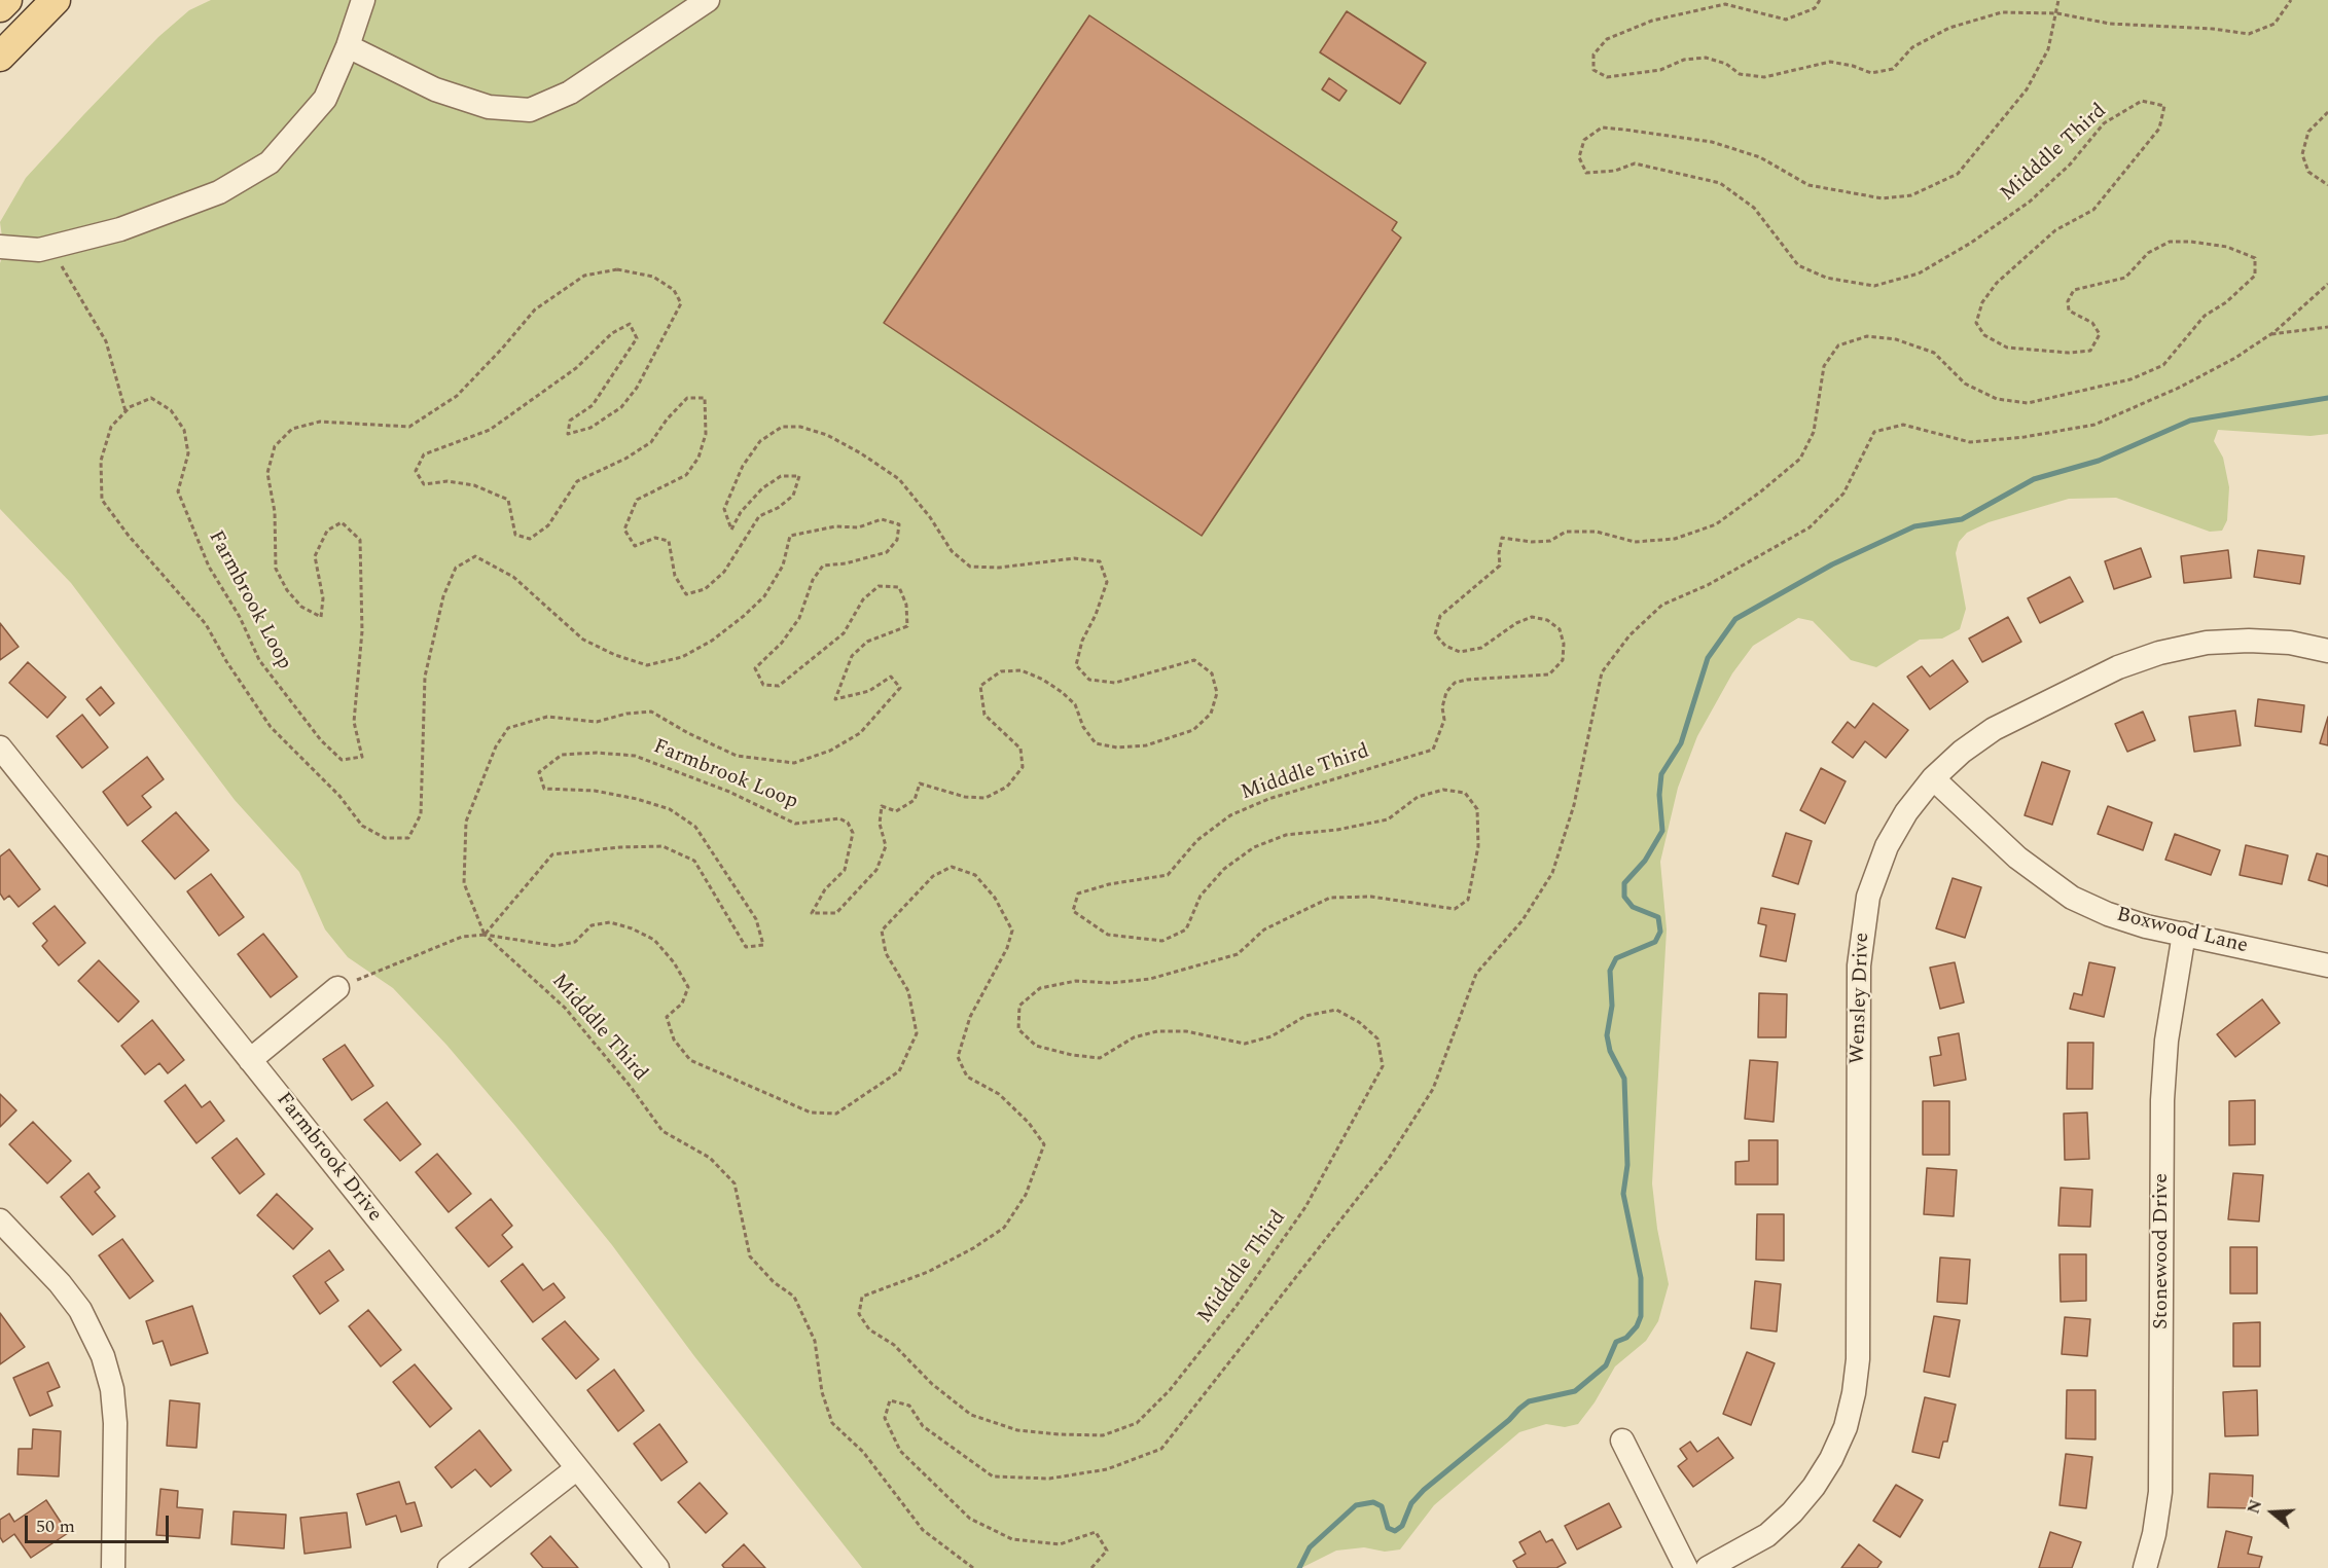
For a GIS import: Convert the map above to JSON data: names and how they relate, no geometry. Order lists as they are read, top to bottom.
{
  "streets": {
    "street": [
      "Boxwood Lane",
      "Wensley Drive",
      "Farmbrook Drive",
      "Stonewood Drive"
    ],
    "path": ["Midddle Third", "Farmbrook Loop"]
  },
  "crossings": [
    ["Midddle Third", "Farmbrook Loop"],
    ["Boxwood Lane", "Wensley Drive"],
    ["Boxwood Lane", "Stonewood Drive"]
  ],
  "scale_bar": "50 m",
  "north": "left"
}
